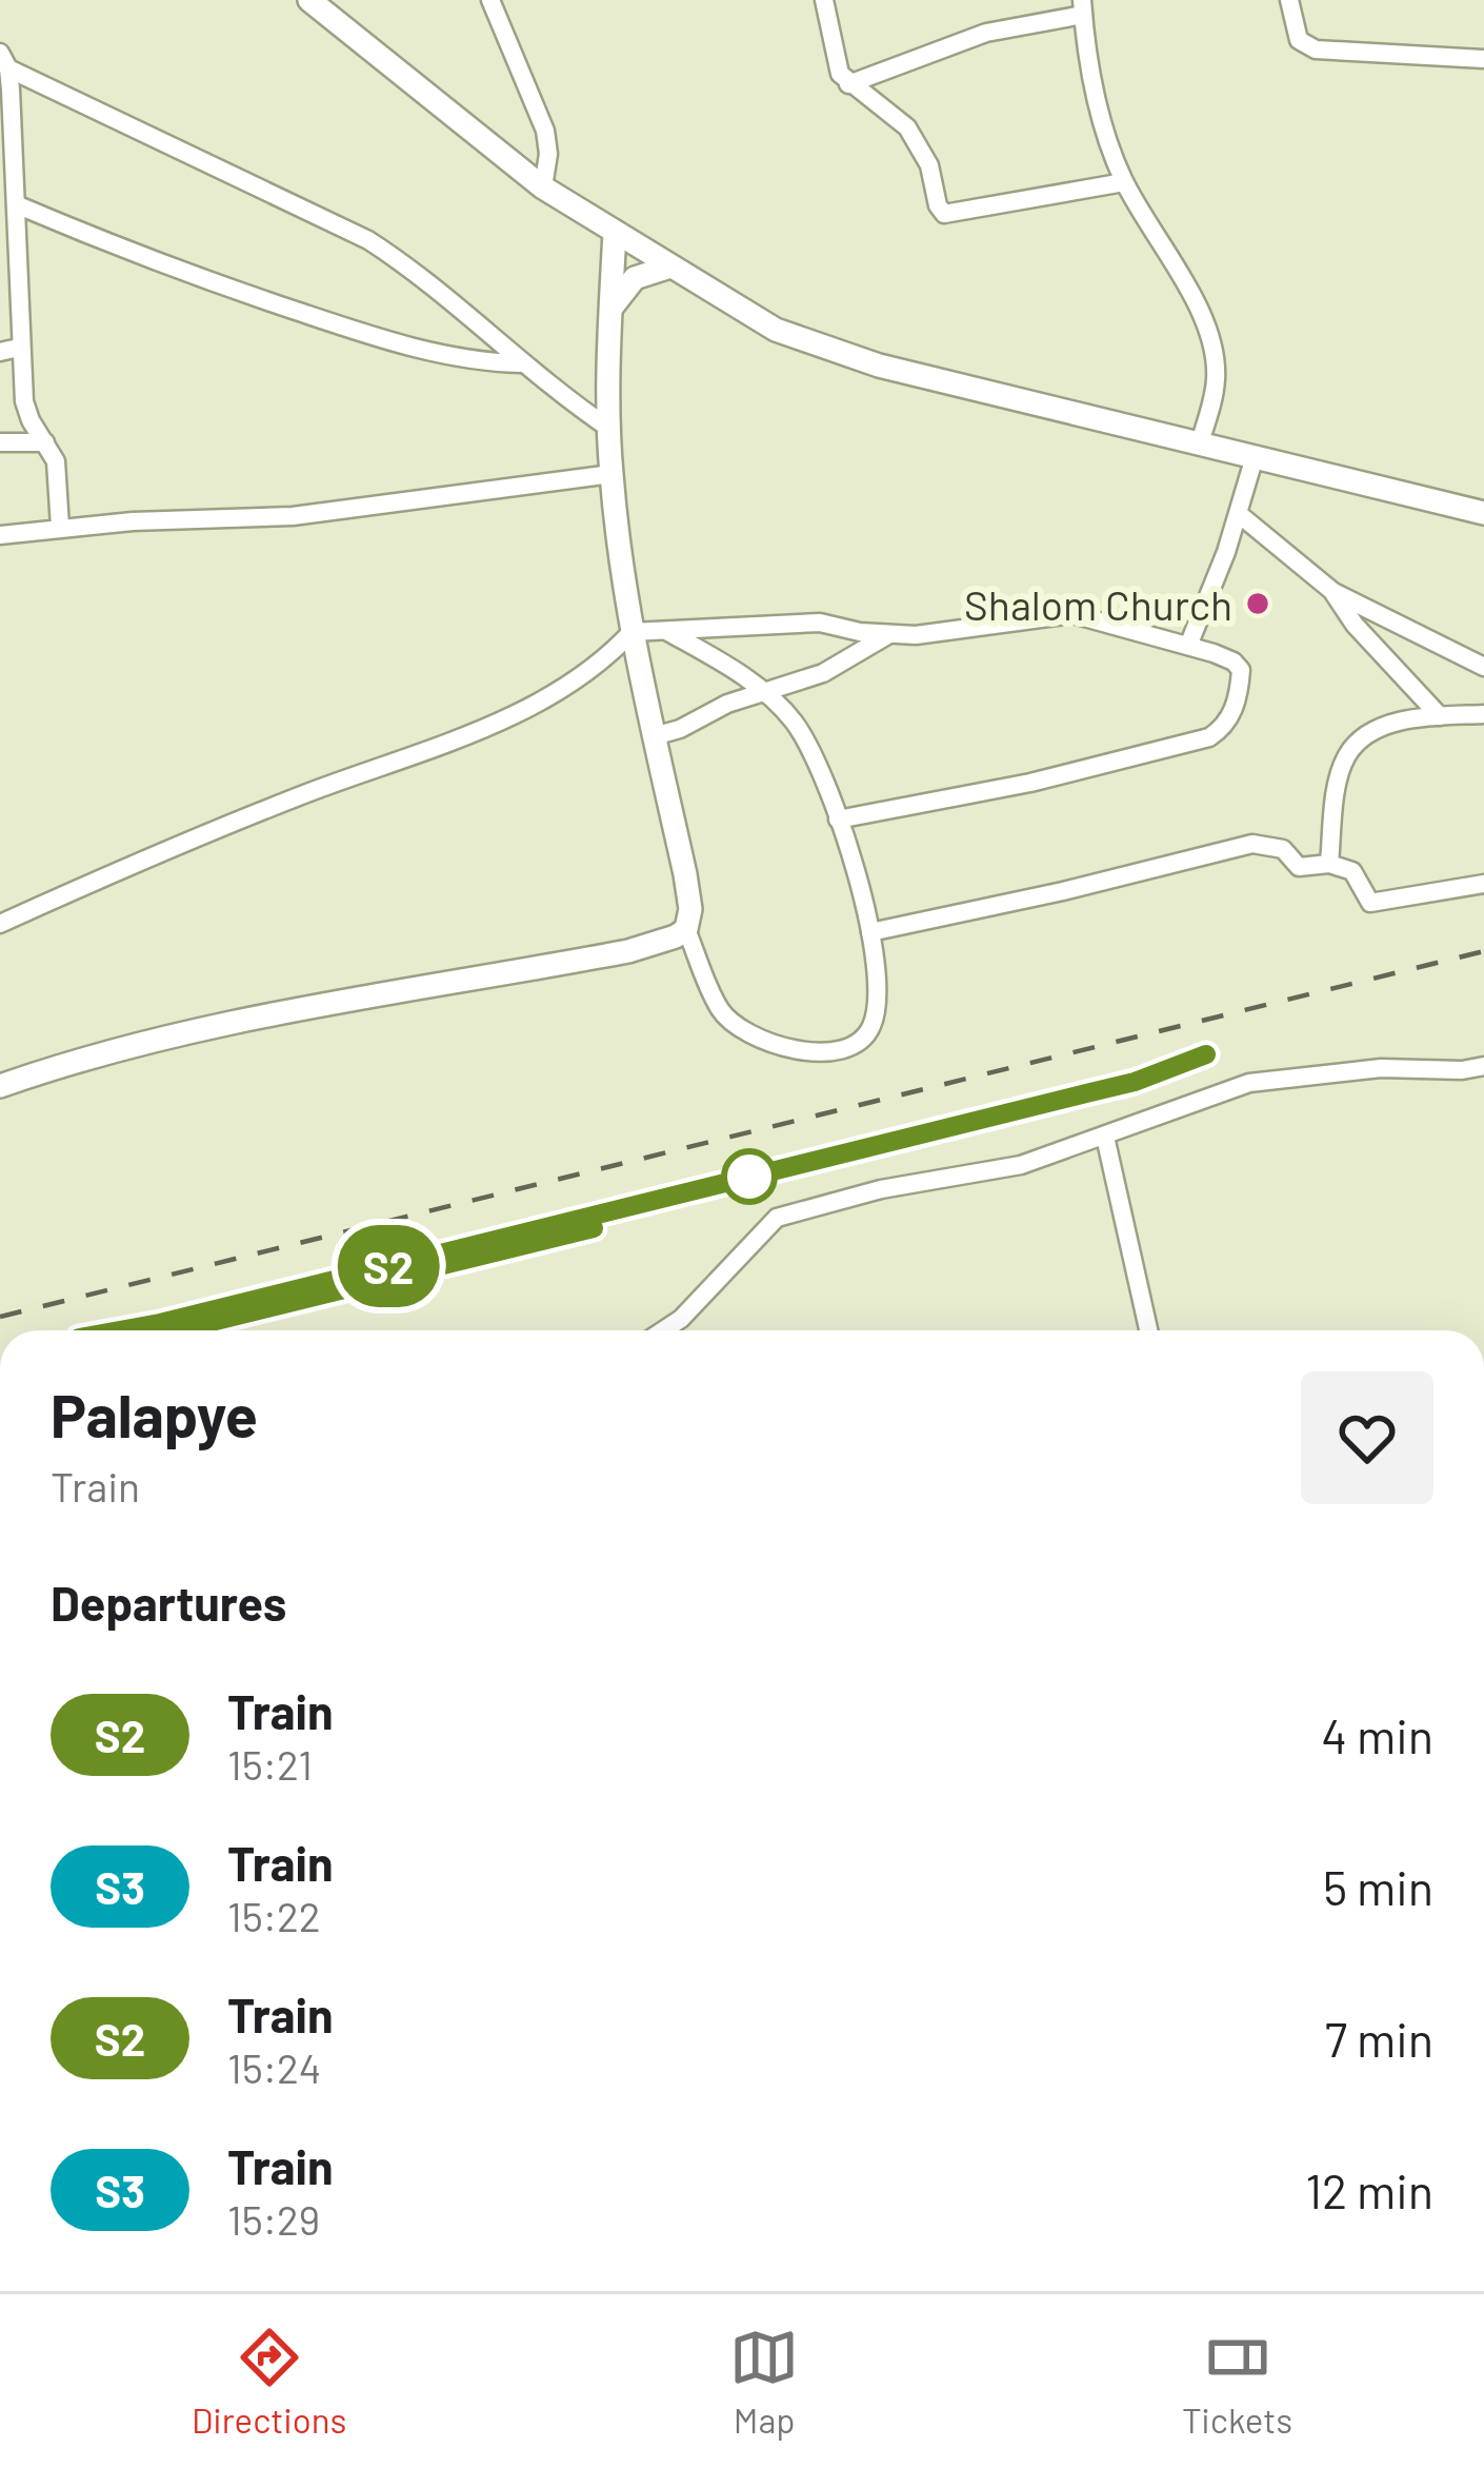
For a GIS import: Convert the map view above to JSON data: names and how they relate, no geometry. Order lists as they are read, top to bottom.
{
  "places": ["Shalom Church"],
  "page": {
    "on_map": "S2",
    "heading": [
      ["Palapye", "Train"],
      "Departures"
    ],
    "list": [
      {
        "mark": "S2",
        "name": "Train",
        "note": "15:21",
        "value": "4 min"
      },
      {
        "mark": "S3",
        "name": "Train",
        "note": "15:22",
        "value": "5 min"
      },
      {
        "mark": "S2",
        "name": "Train",
        "note": "15:24",
        "value": "7 min"
      },
      {
        "mark": "S3",
        "name": "Train",
        "note": "15:29",
        "value": "12 min"
      }
    ],
    "tabs": ["Directions", "Map", "Tickets"]
  }
}
